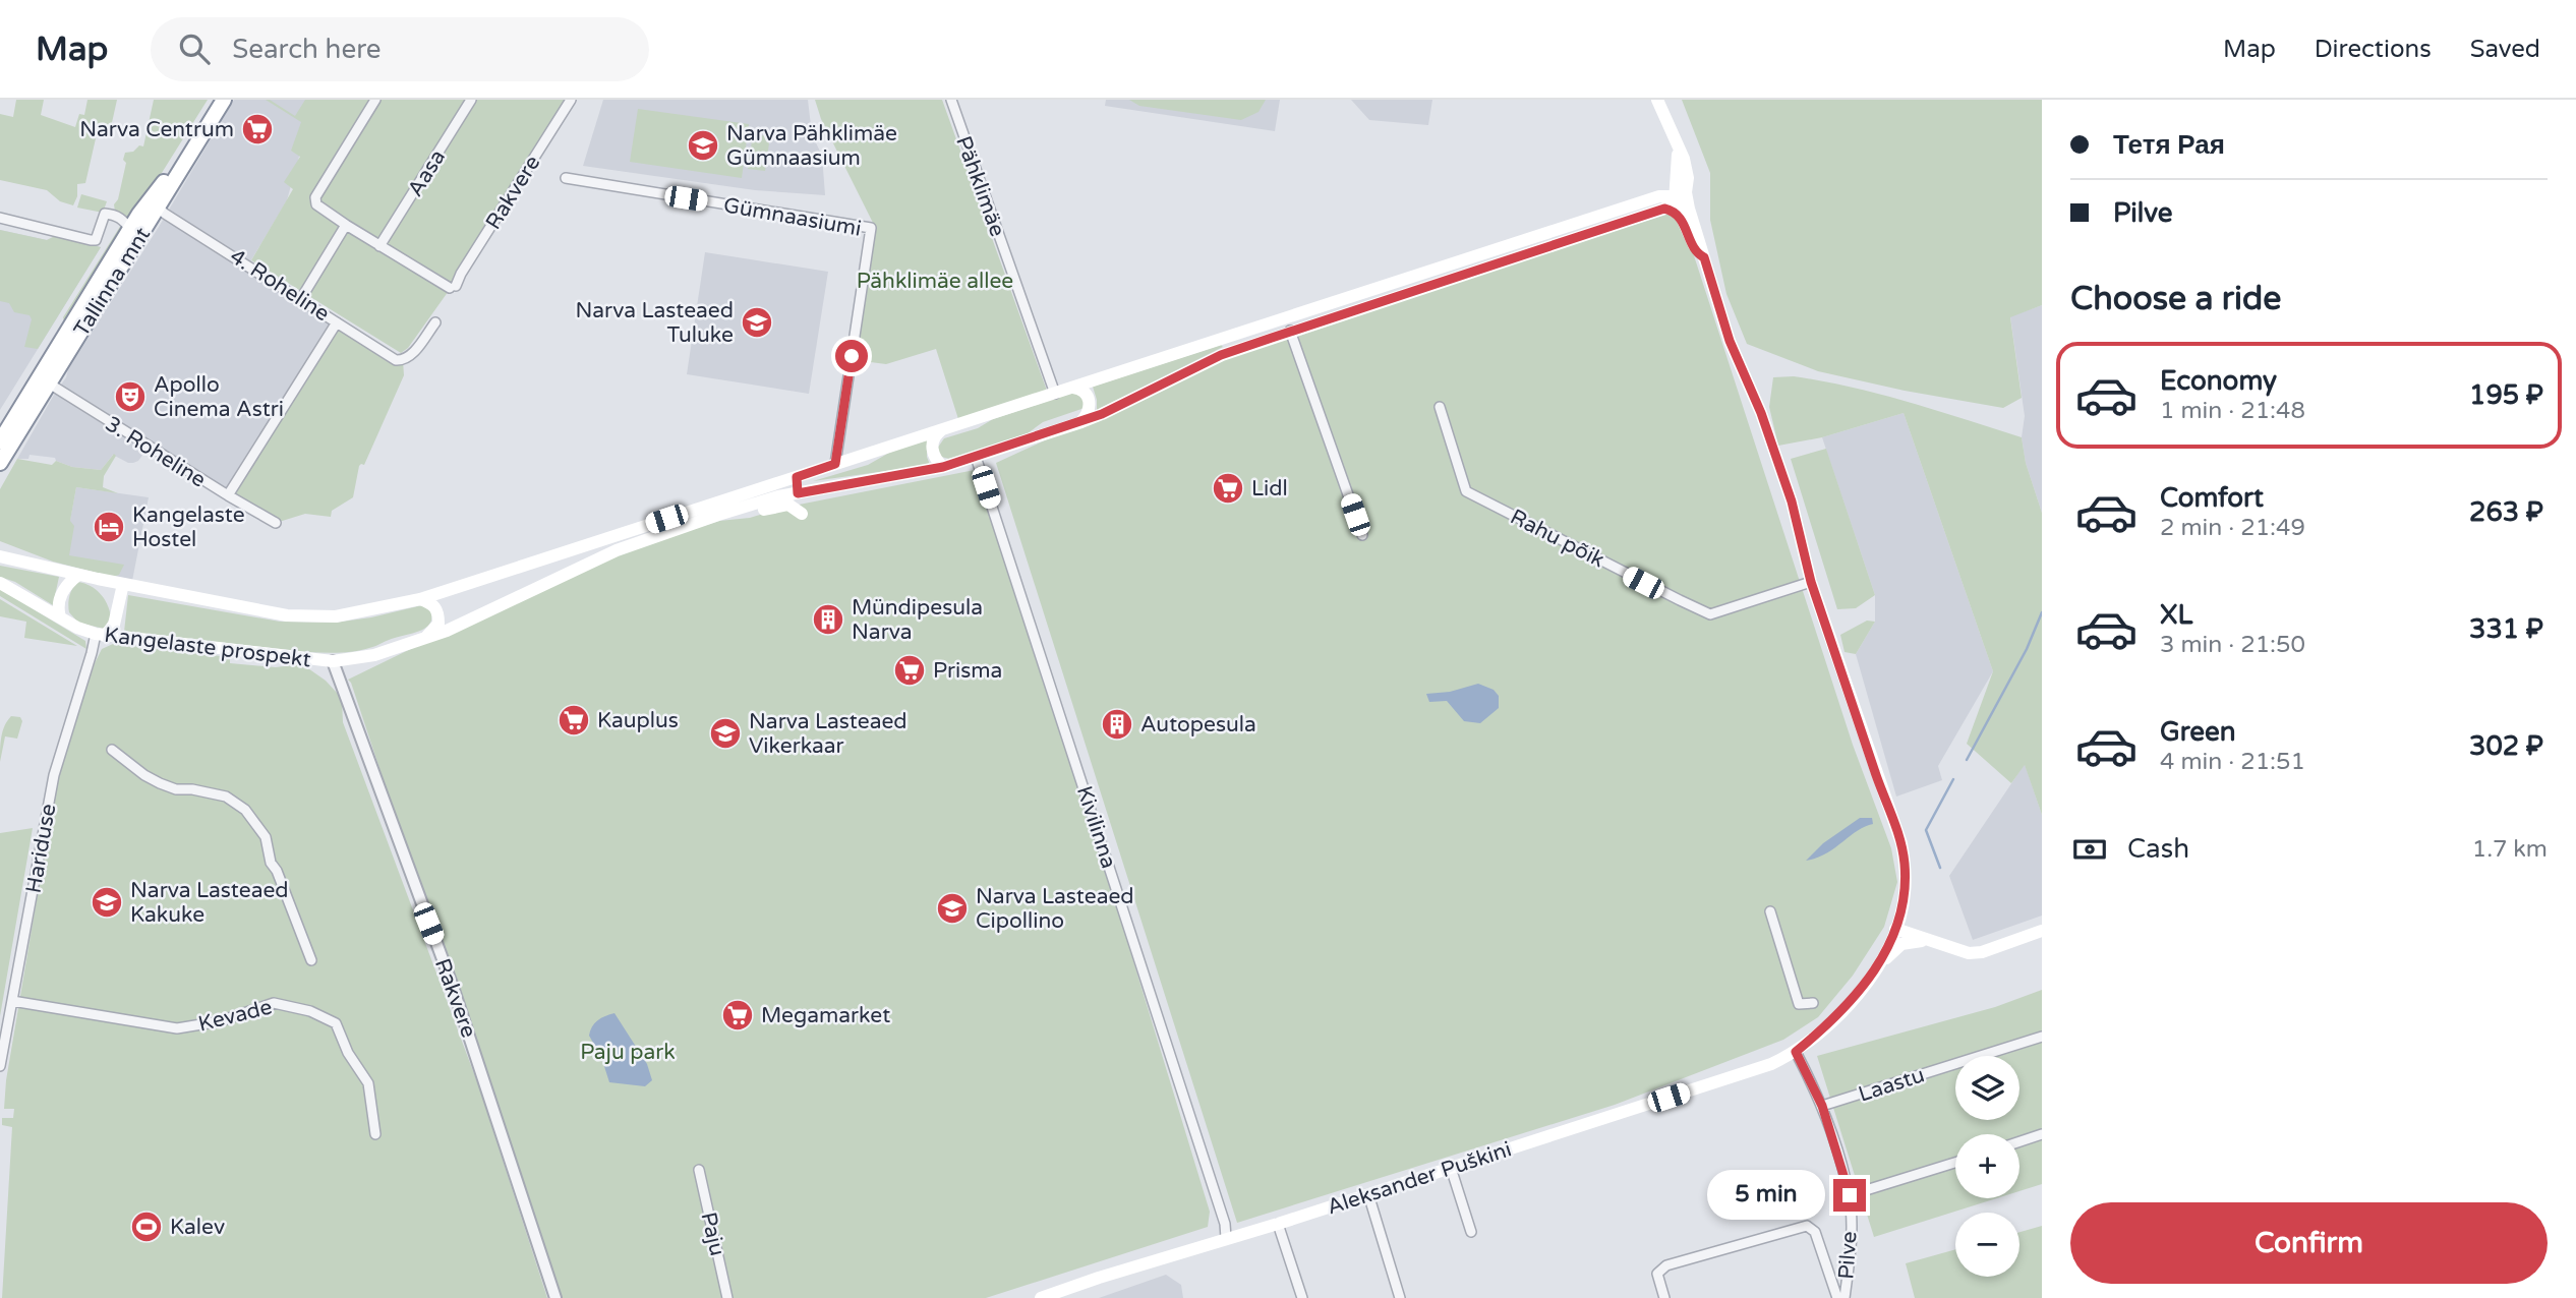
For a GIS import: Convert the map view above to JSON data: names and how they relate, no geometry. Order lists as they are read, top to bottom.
{
  "streets": {
    "highway": ["Tallinna mnt"],
    "main road": ["Kangelaste prospekt", "Aleksander Puškini"],
    "street": [
      "Aasa",
      "Pähklimäe",
      "Rakvere",
      "Gümnaasiumi",
      "4. Roheline",
      "3. Roheline",
      "Rahu põik",
      "Kivilinna",
      "Hariduse",
      "Kevade",
      "Laastu",
      "Paju",
      "Pilve"
    ]
  },
  "crossings": [
    ["Aasa", "Rakvere"],
    ["Pähklimäe", "Kangelaste prospekt"],
    ["Rakvere", "Kangelaste prospekt"],
    ["Gümnaasiumi", "Kangelaste prospekt"],
    ["Tallinna mnt", "4. Roheline"],
    ["Tallinna mnt", "3. Roheline"],
    ["Kangelaste prospekt", "Kivilinna"],
    ["Kangelaste prospekt", "Hariduse"],
    ["Kivilinna", "Aleksander Puškini"],
    ["Hariduse", "Kevade"],
    ["Laastu", "Pilve"],
    ["Aleksander Puškini", "Pilve"]
  ],
  "parks": ["Pähklimäe allee", "Paju park"],
  "places": {
    "supermarket": [
      "Narva Centrum",
      "Lidl",
      "Prisma",
      "Kauplus",
      "Megamarket"
    ],
    "school or university": [
      "Narva Pähklimäe Gümnaasium",
      "Narva Lasteaed Tuluke",
      "Narva Lasteaed Vikerkaar",
      "Narva Lasteaed Kakuke",
      "Narva Lasteaed Cipollino"
    ],
    "theatre": ["Apollo Cinema Astri"],
    "hotel": ["Kangelaste Hostel"],
    "building": ["Mündipesula Narva", "Autopesula"],
    "sports": ["Kalev"]
  },
  "page": {
    "header": "Map",
    "search": "Search here",
    "nav": ["Map", "Directions", "Saved"],
    "banner": ["Тетя Рая", "Pilve"],
    "heading": "Choose a ride",
    "list": [
      {
        "name": "Economy",
        "note": "1 min · 21:48",
        "value": "195 ₽"
      },
      {
        "name": "Comfort",
        "note": "2 min · 21:49",
        "value": "263 ₽"
      },
      {
        "name": "XL",
        "note": "3 min · 21:50",
        "value": "331 ₽"
      },
      {
        "name": "Green",
        "note": "4 min · 21:51",
        "value": "302 ₽"
      }
    ],
    "pay": ["Cash", "1.7 km"],
    "map_buttons": ["+", "−"],
    "bubble": "5 min",
    "buttons": "Confirm"
  }
}
